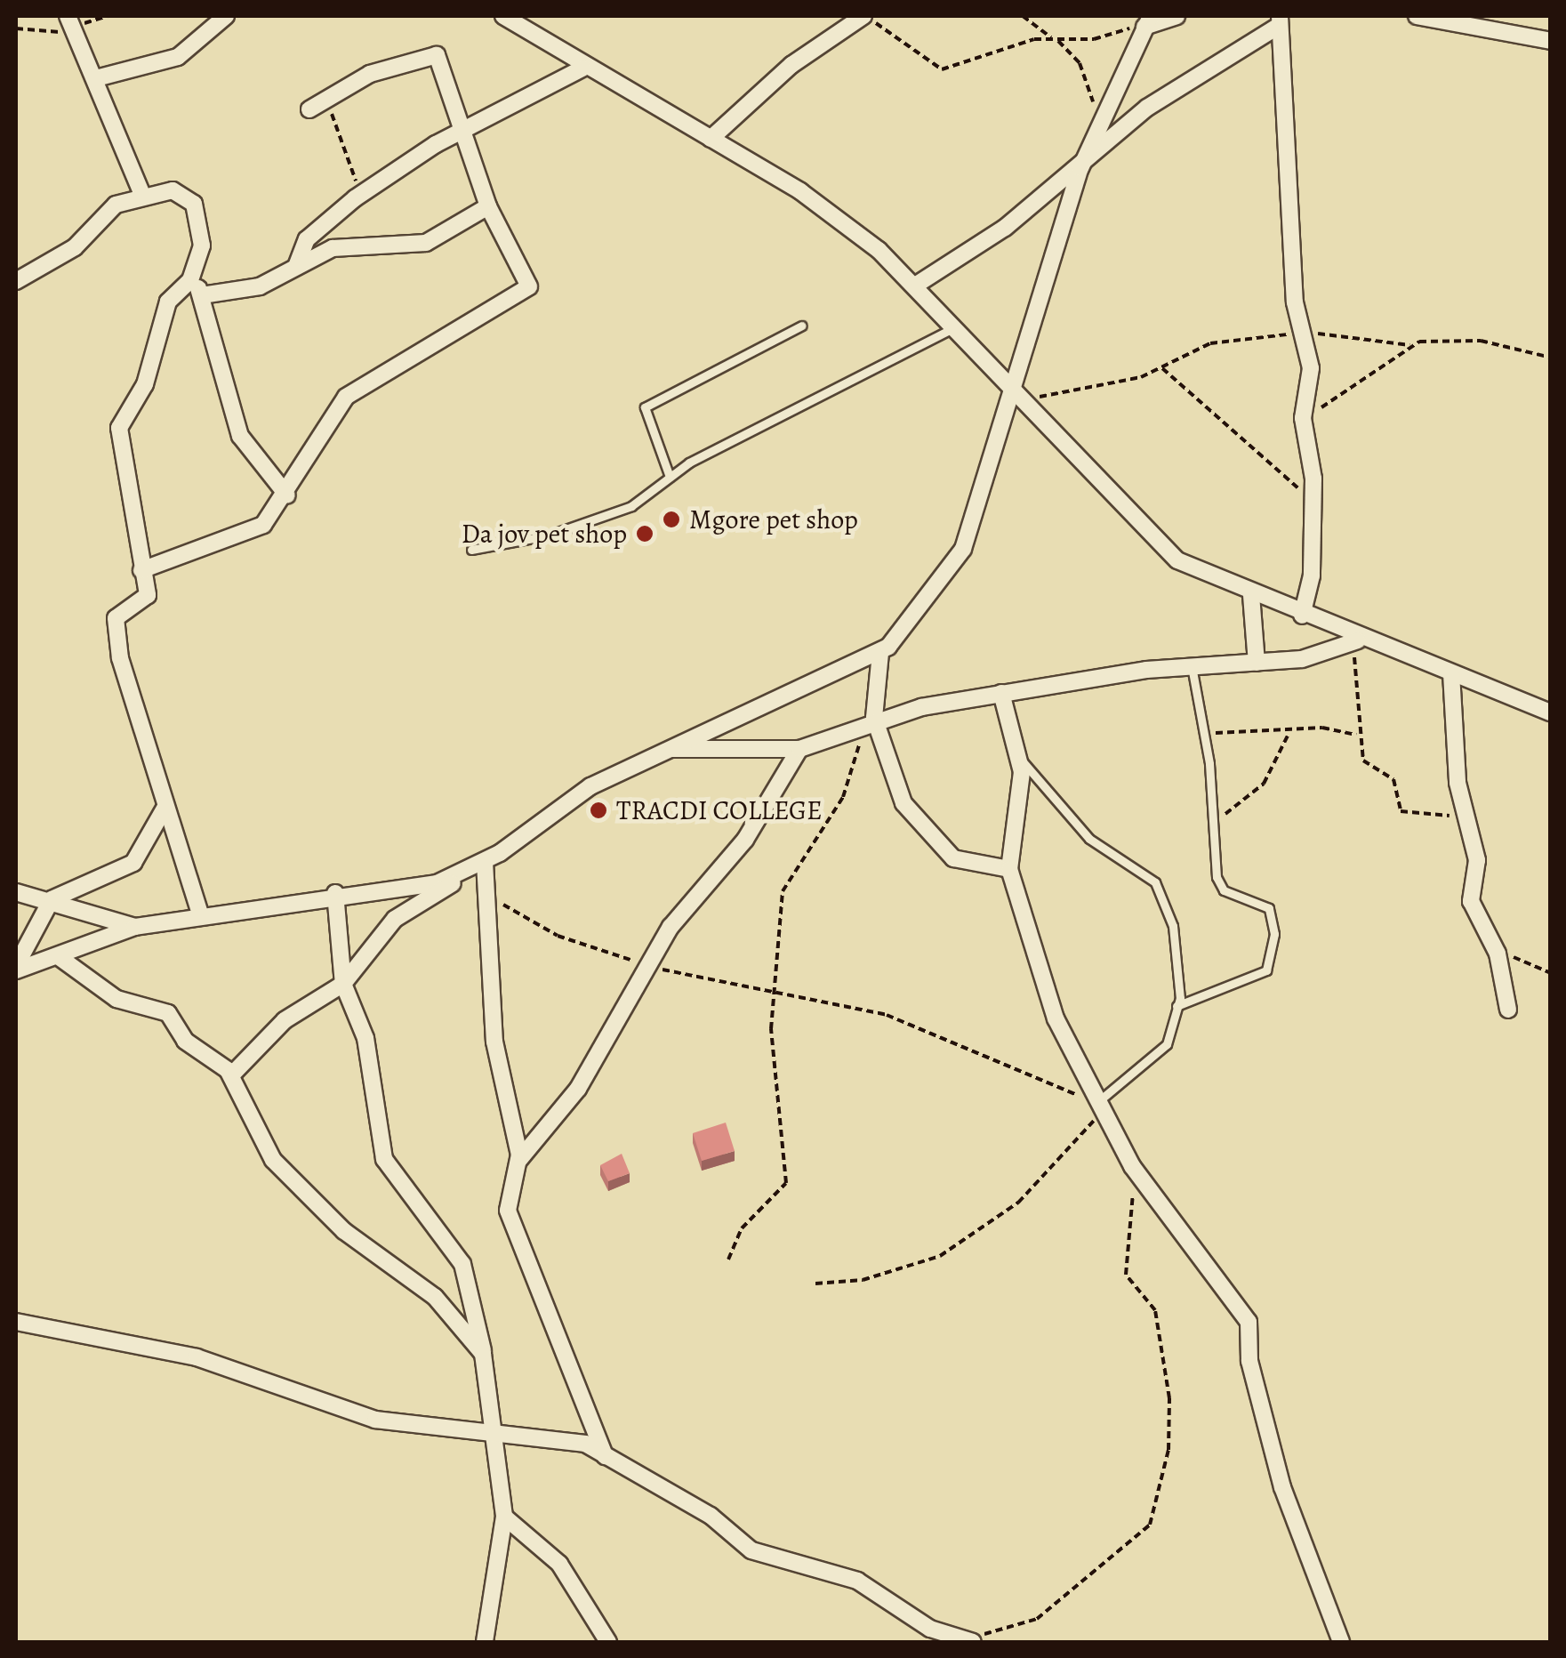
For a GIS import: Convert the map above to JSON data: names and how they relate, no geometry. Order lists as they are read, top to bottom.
{
  "places": ["Mgore pet shop", "Da jov pet shop", "TRACDI COLLEGE"]
}
